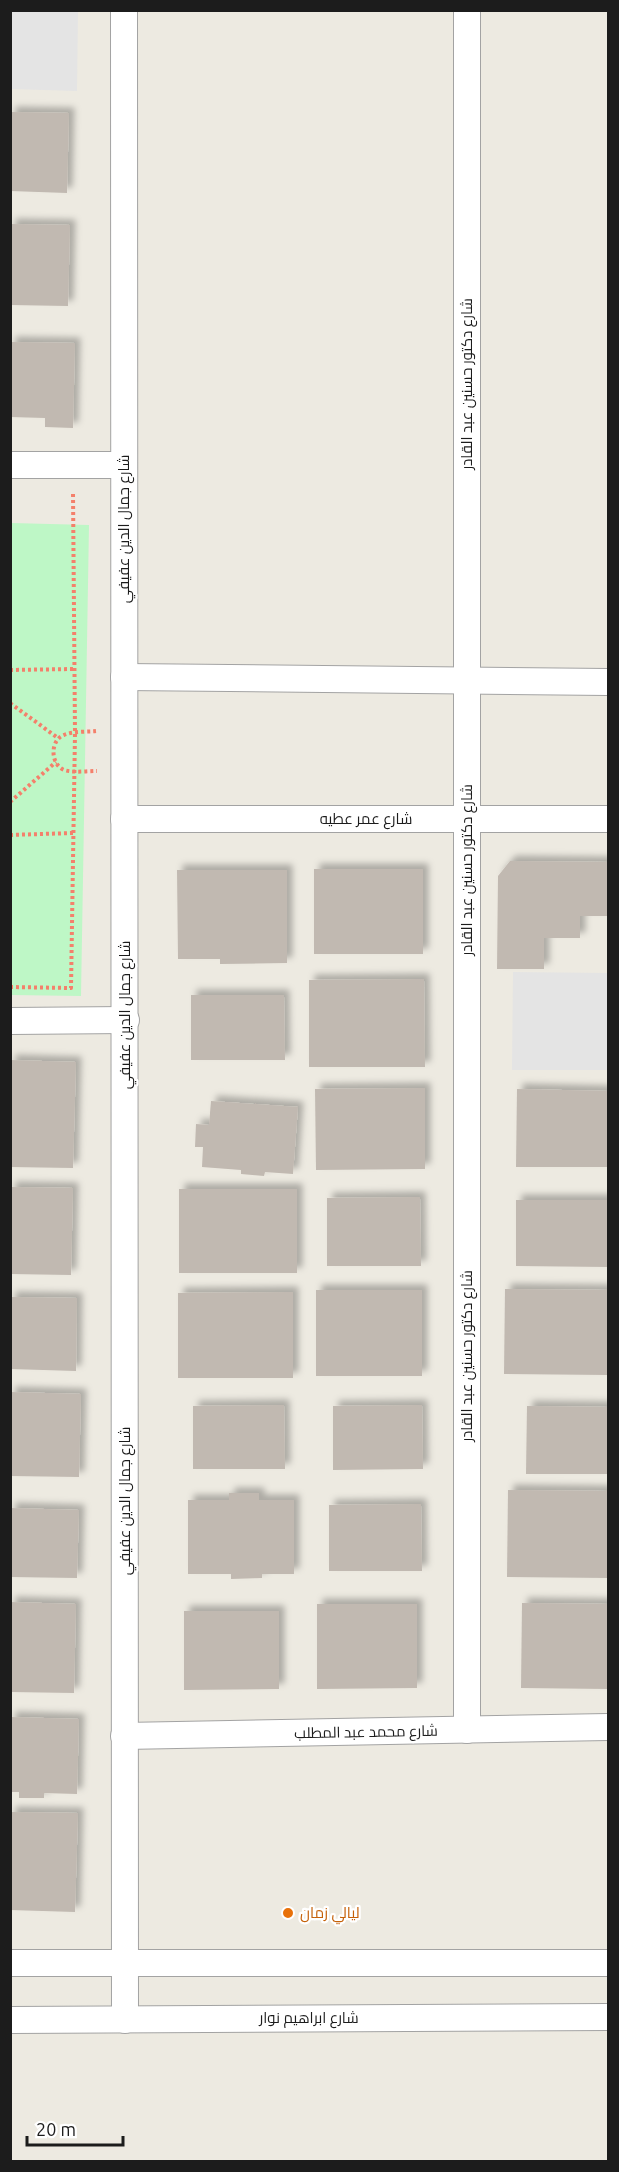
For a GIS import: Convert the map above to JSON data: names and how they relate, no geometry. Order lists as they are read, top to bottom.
{
  "streets": {
    "street": [
      "شارع دكتور حسنين عبد القادر",
      "شارع جمال الدين عفيفي",
      "شارع عمر عطيه",
      "شارع محمد عبد المطلب",
      "شارع ابراهيم نوار"
    ]
  },
  "crossings": [
    ["شارع دكتور حسنين عبد القادر", "شارع عمر عطيه"],
    ["شارع دكتور حسنين عبد القادر", "شارع محمد عبد المطلب"],
    ["شارع جمال الدين عفيفي", "شارع عمر عطيه"],
    ["شارع جمال الدين عفيفي", "شارع محمد عبد المطلب"],
    ["شارع جمال الدين عفيفي", "شارع ابراهيم نوار"]
  ],
  "places": ["ليالي زمان"],
  "scale_bar": "20 m"
}
